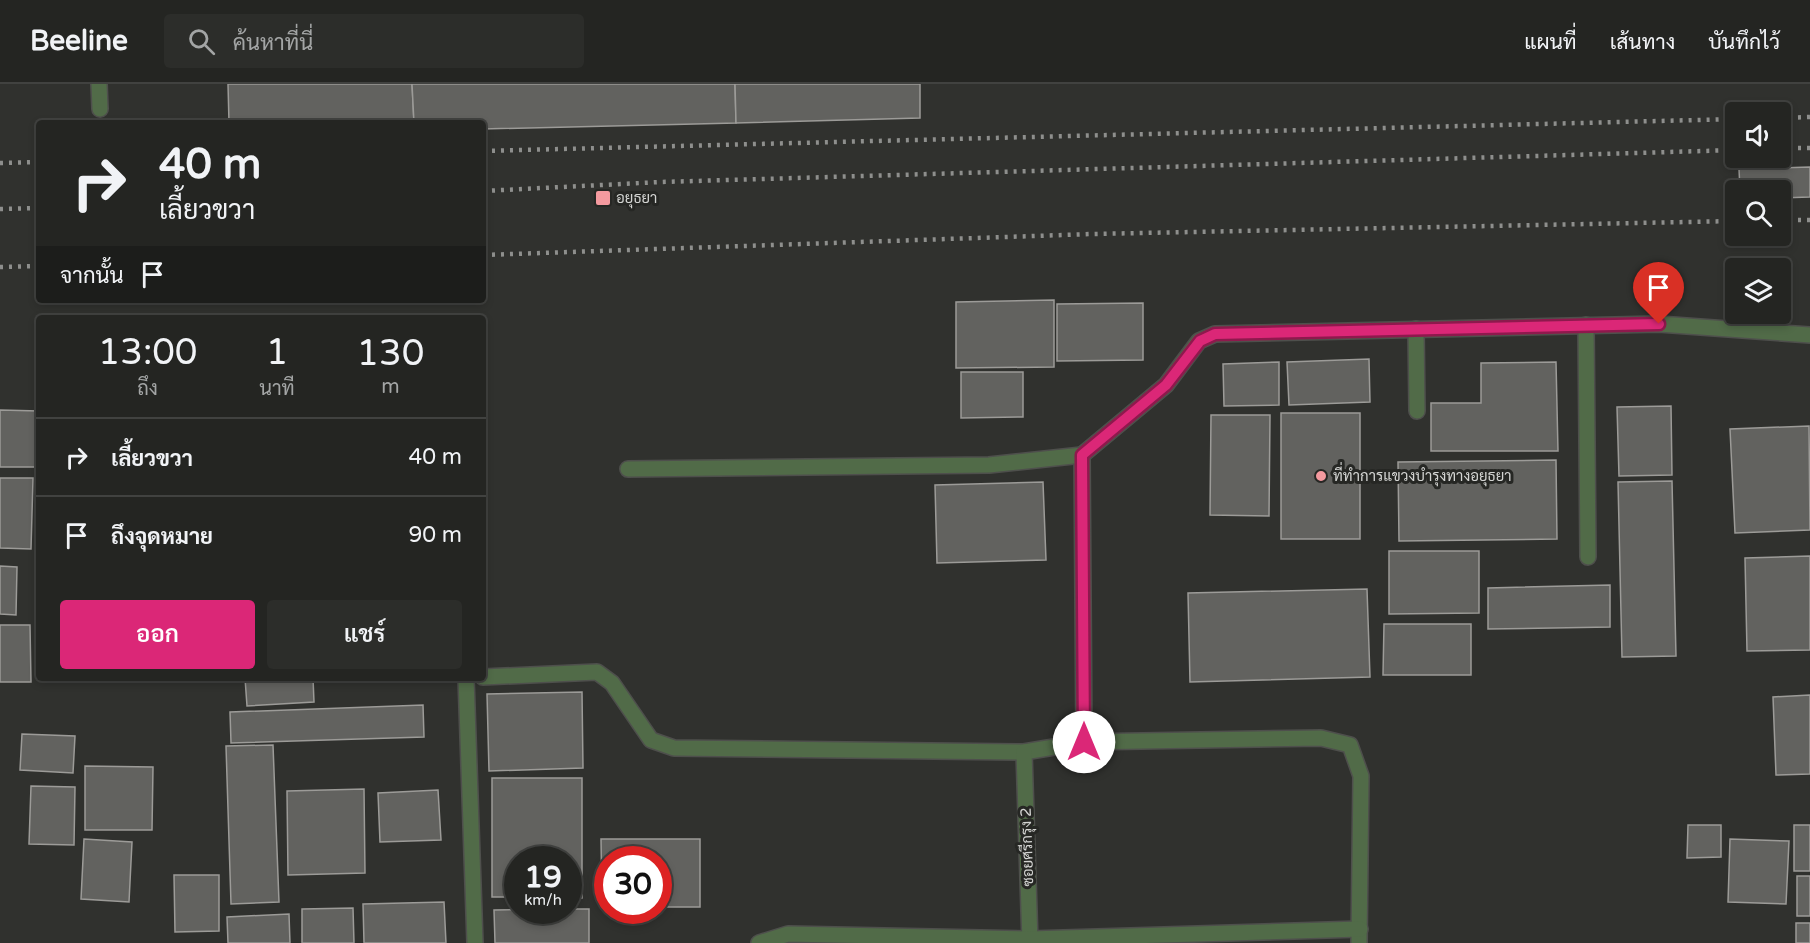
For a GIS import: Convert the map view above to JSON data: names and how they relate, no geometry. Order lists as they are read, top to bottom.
{
  "streets": {
    "street": ["ซอยศรีกรุง 2"]
  },
  "places": {
    "transit": ["อยุธยา"],
    "other": ["ที่ทำการแขวงบำรุงทางอยุธยา"]
  },
  "page": {
    "header": "Beeline",
    "search": "ค้นหาที่นี่",
    "nav": ["แผนที่", "เส้นทาง", "บันทึกไว้"],
    "turn": ["40 m", "เลี้ยวขวา"],
    "then": "จากนั้น",
    "eta": [
      "13:00",
      "ถึง",
      "1",
      "นาที",
      "130",
      "m"
    ],
    "list": [
      {
        "name": "เลี้ยวขวา",
        "value": "40 m"
      },
      {
        "name": "ถึงจุดหมาย",
        "value": "90 m"
      }
    ],
    "buttons": ["ออก", "แชร์"],
    "speed": "19 km/h",
    "limit": "30"
  }
}
